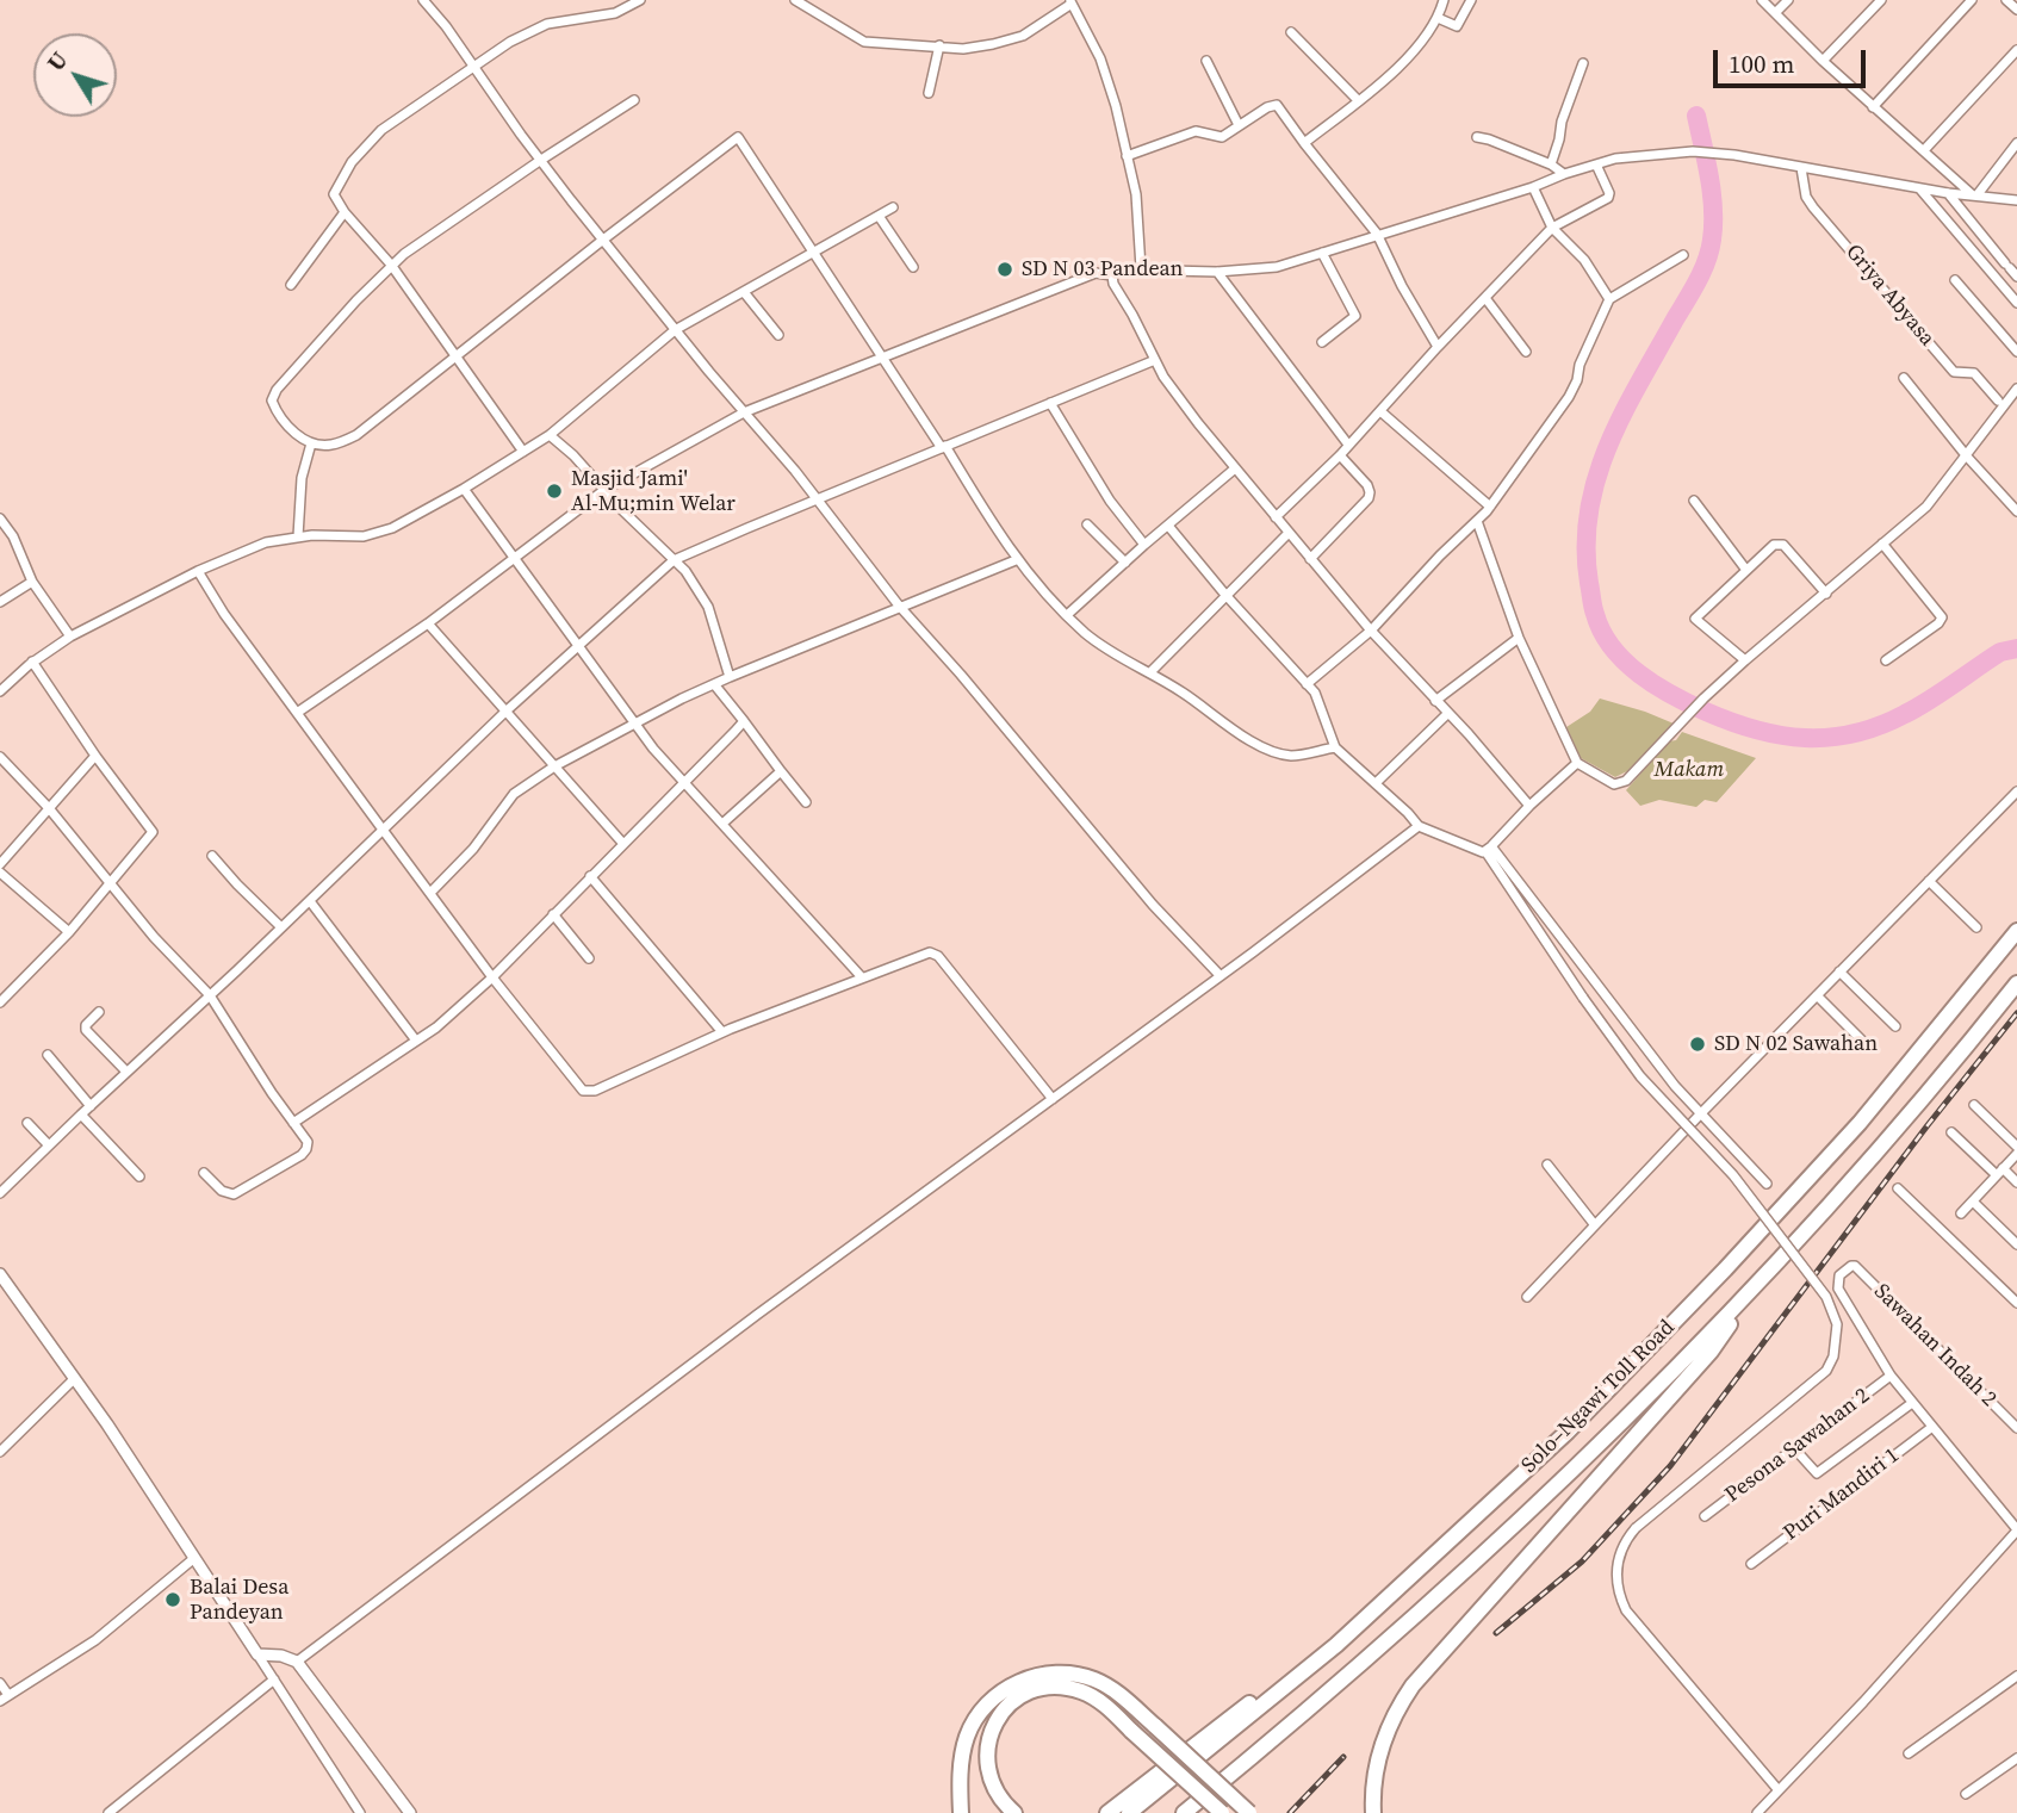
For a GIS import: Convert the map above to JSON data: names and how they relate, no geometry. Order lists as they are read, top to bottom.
{
  "streets": {
    "highway": ["Solo–Ngawi Toll Road"],
    "street": [
      "Griya Abyasa",
      "Sawahan Indah 2",
      "Pesona Sawahan 2",
      "Puri Mandiri 1"
    ]
  },
  "crossings": [
    ["Sawahan Indah 2", "Pesona Sawahan 2"]
  ],
  "parks": ["Makam"],
  "places": [
    "SD N 03 Pandean",
    "Masjid Jami' Al-Mu;min Welar",
    "SD N 02 Sawahan",
    "Balai Desa Pandeyan"
  ],
  "scale_bar": "100 m",
  "north": "top left"
}
